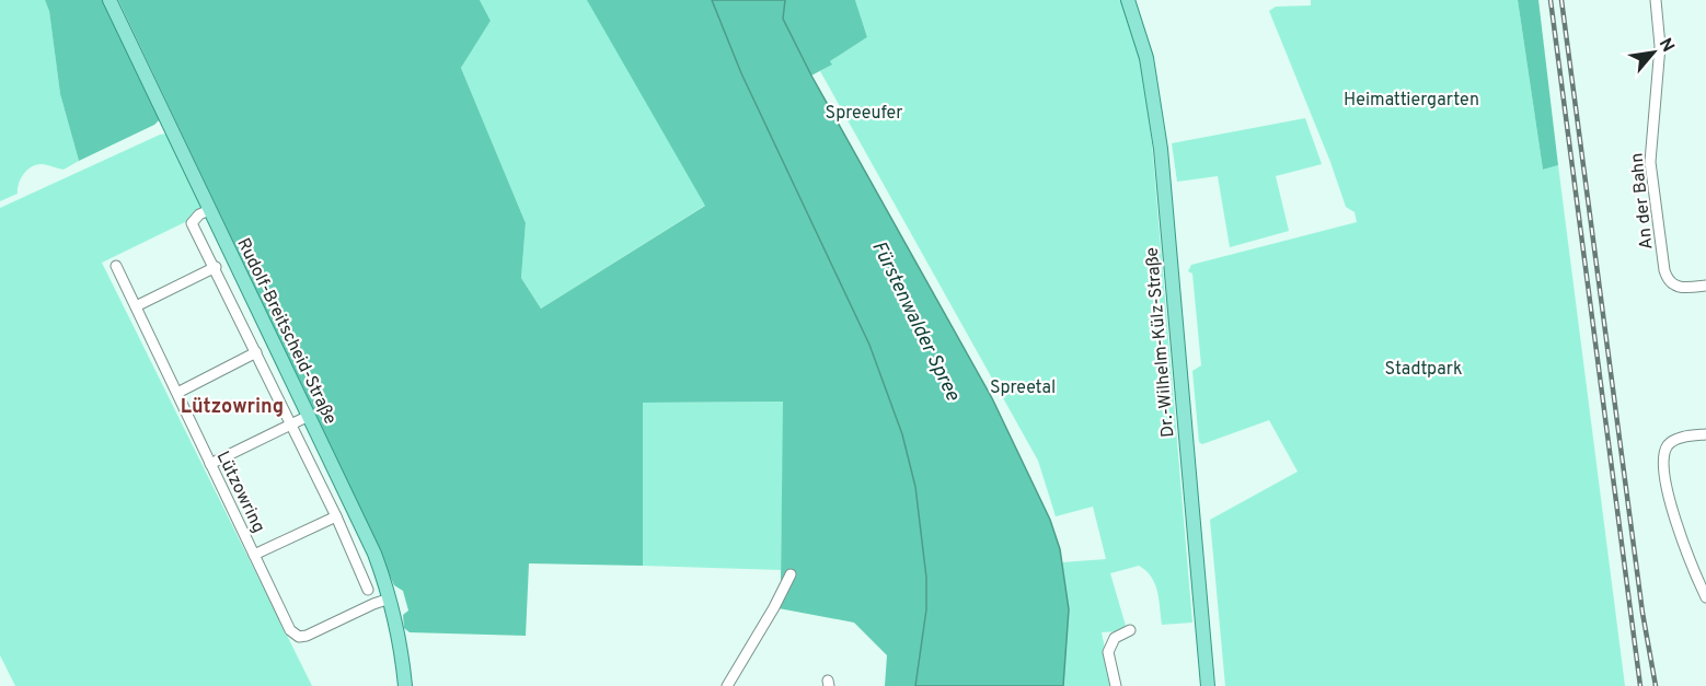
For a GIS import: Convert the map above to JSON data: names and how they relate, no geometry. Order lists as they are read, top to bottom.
{
  "streets": {
    "main road": ["Rudolf-Breitscheid-Straße", "Dr.-Wilhelm-Külz-Straße"],
    "street": ["An der Bahn", "Lützowring"]
  },
  "crossings": [
    ["Rudolf-Breitscheid-Straße", "Lützowring"]
  ],
  "districts": ["Lützowring"],
  "water": ["Fürstenwalder Spree"],
  "parks": [
    "Heimattiergarten",
    "Spreeufer",
    "Stadtpark",
    "Spreetal"
  ],
  "north": "top right"
}
